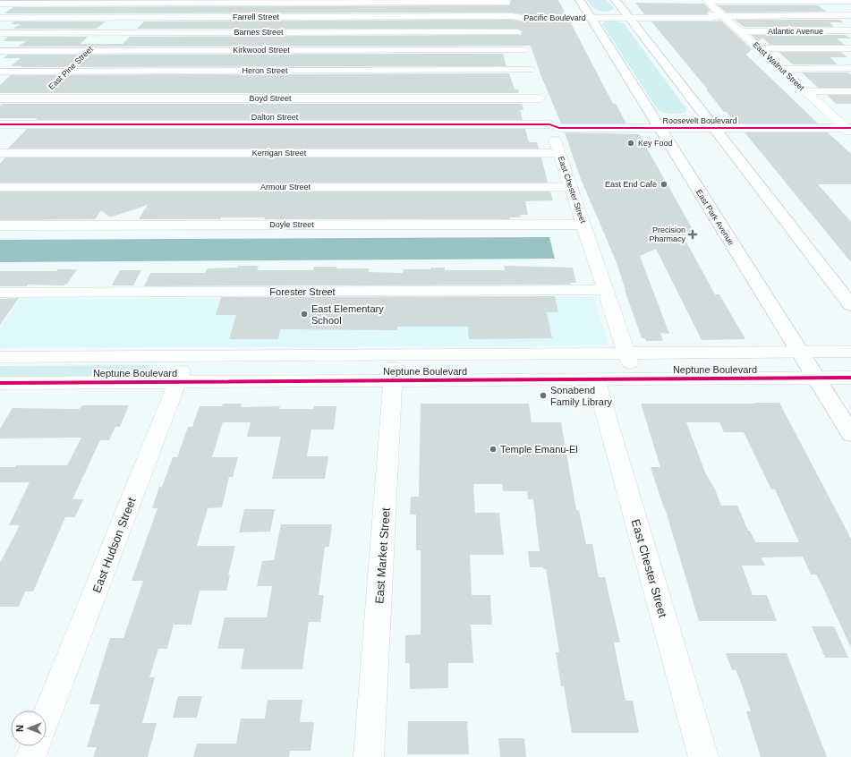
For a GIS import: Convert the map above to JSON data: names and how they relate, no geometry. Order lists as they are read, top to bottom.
{
  "streets": {
    "highway": ["East Park Avenue"],
    "street": [
      "Farrell Street",
      "Pacific Boulevard",
      "Atlantic Avenue",
      "Barnes Street",
      "Kirkwood Street",
      "East Walnut Street",
      "East Pine Street",
      "Heron Street",
      "Boyd Street",
      "Dalton Street",
      "Roosevelt Boulevard",
      "Kerrigan Street",
      "Armour Street",
      "East Chester Street",
      "Doyle Street",
      "Forester Street",
      "Neptune Boulevard",
      "East Hudson Street",
      "East Market Street"
    ]
  },
  "crossings": [
    ["Farrell Street", "Pacific Boulevard"],
    ["Farrell Street", "East Pine Street"],
    ["Farrell Street", "East Chester Street"],
    ["Pacific Boulevard", "East Walnut Street"],
    ["Pacific Boulevard", "East Chester Street"],
    ["Pacific Boulevard", "East Park Avenue"],
    ["Atlantic Avenue", "East Walnut Street"],
    ["Barnes Street", "East Pine Street"],
    ["Barnes Street", "East Chester Street"],
    ["Kirkwood Street", "East Pine Street"],
    ["Kirkwood Street", "East Chester Street"],
    ["East Walnut Street", "Roosevelt Boulevard"],
    ["East Pine Street", "Heron Street"],
    ["East Pine Street", "Boyd Street"],
    ["East Pine Street", "Dalton Street"],
    ["Heron Street", "Boyd Street"],
    ["Heron Street", "East Chester Street"],
    ["Boyd Street", "East Chester Street"],
    ["Dalton Street", "Roosevelt Boulevard"],
    ["Dalton Street", "East Chester Street"],
    ["Roosevelt Boulevard", "East Chester Street"],
    ["Roosevelt Boulevard", "East Park Avenue"],
    ["Kerrigan Street", "East Chester Street"],
    ["Armour Street", "East Chester Street"],
    ["East Chester Street", "Doyle Street"],
    ["East Chester Street", "Forester Street"],
    ["East Chester Street", "Neptune Boulevard"],
    ["East Park Avenue", "Neptune Boulevard"],
    ["Neptune Boulevard", "East Hudson Street"],
    ["Neptune Boulevard", "East Market Street"]
  ],
  "places": {
    "other": [
      "Key Food",
      "East End Cafe",
      "East Elementary School",
      "Sonabend Family Library",
      "Temple Emanu-El"
    ],
    "health": ["Precision Pharmacy"]
  },
  "north": "left"
}
